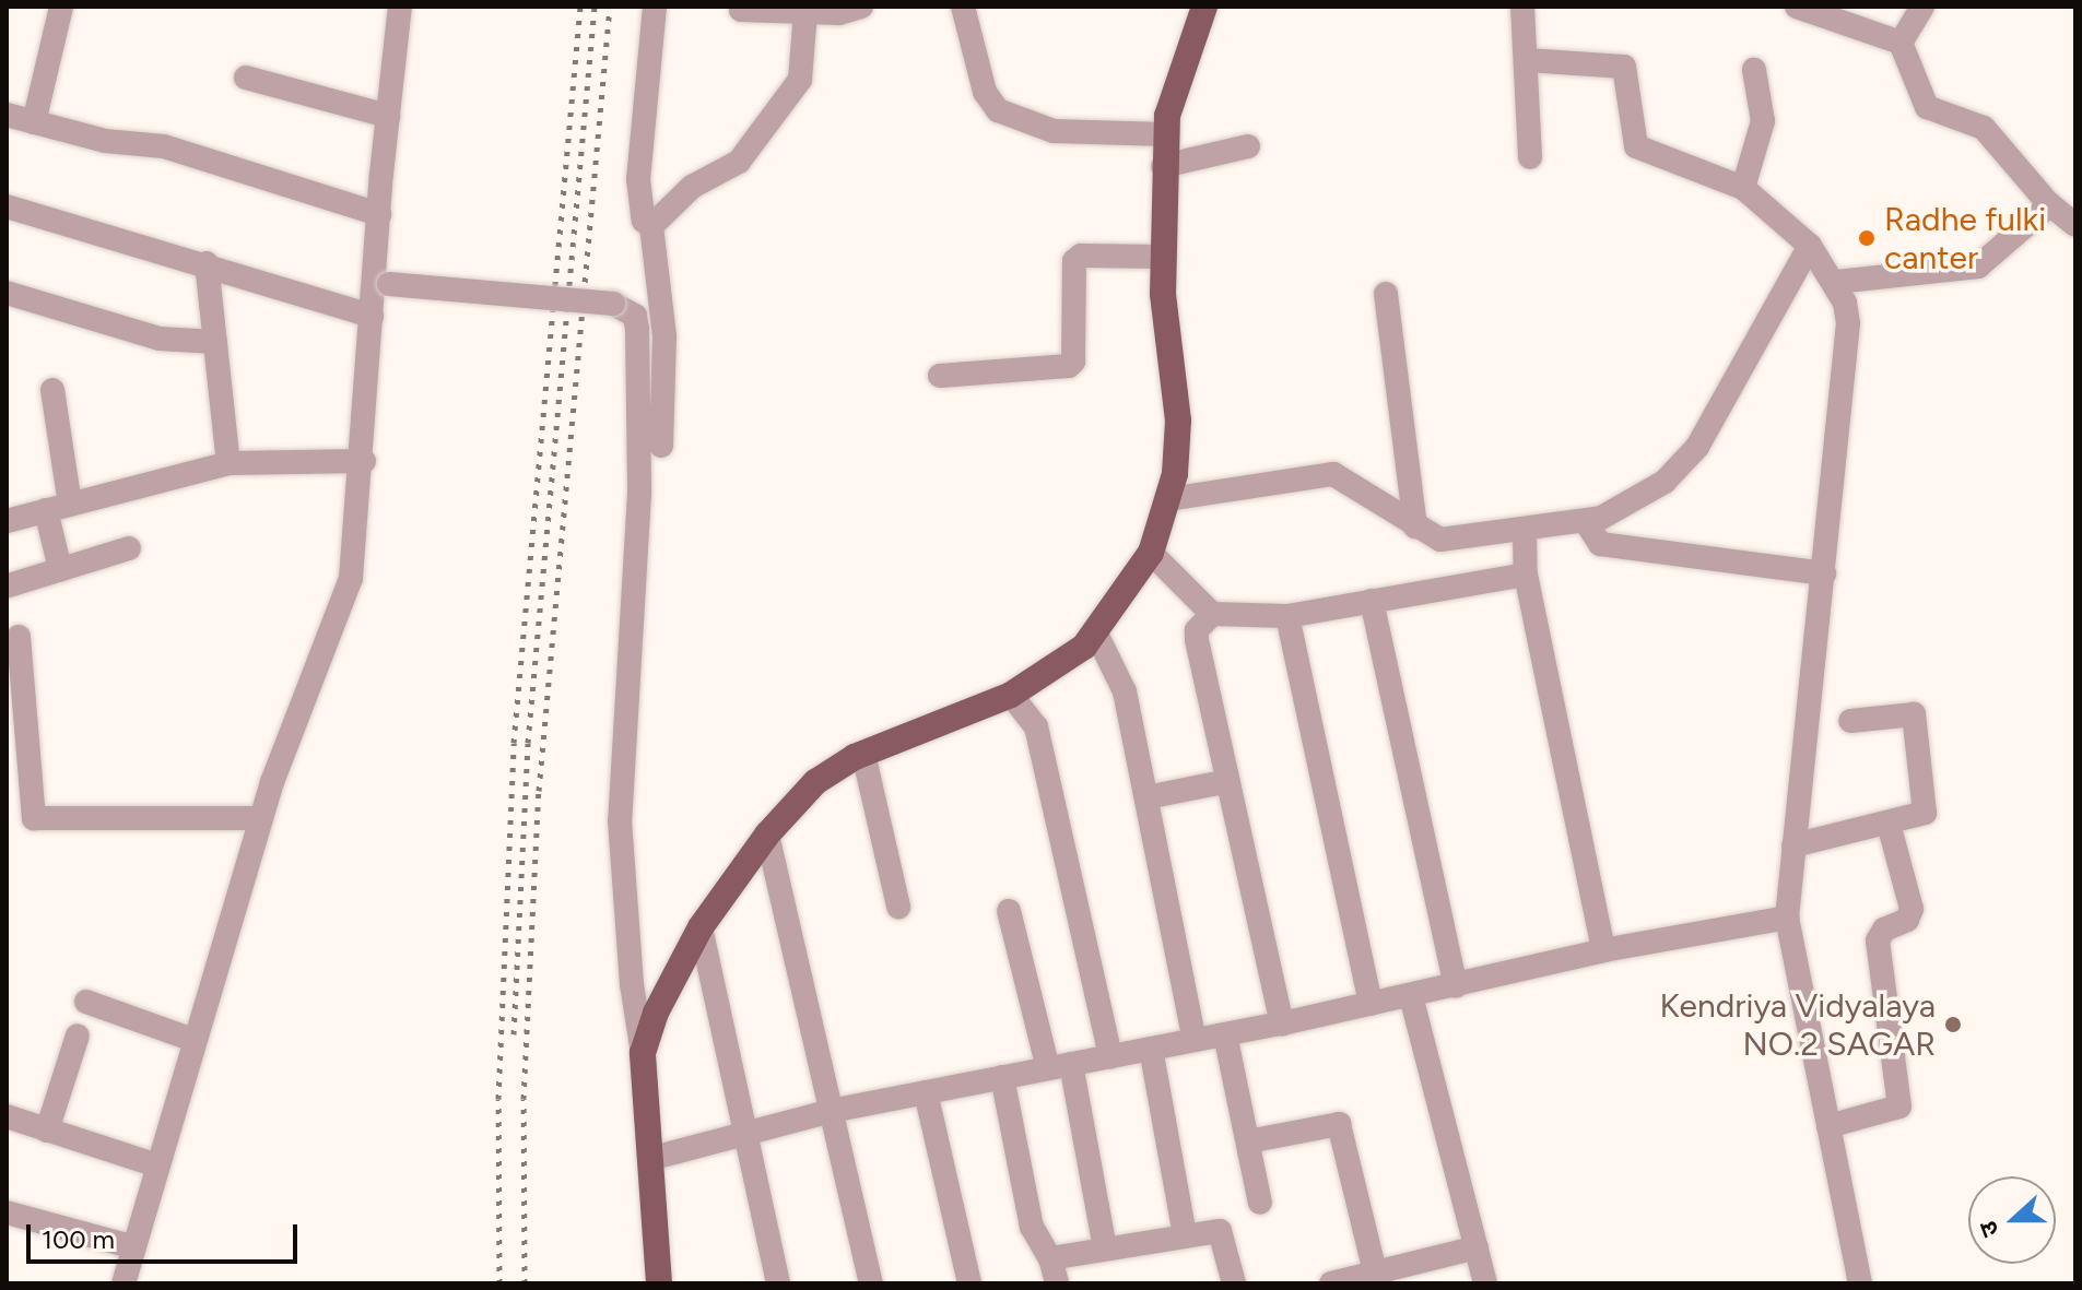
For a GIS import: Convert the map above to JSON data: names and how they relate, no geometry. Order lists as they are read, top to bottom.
{
  "places": ["Radhe fulki canter", "Kendriya Vidyalaya NO.2 SAGAR"],
  "scale_bar": "100 m",
  "north": "left"
}
